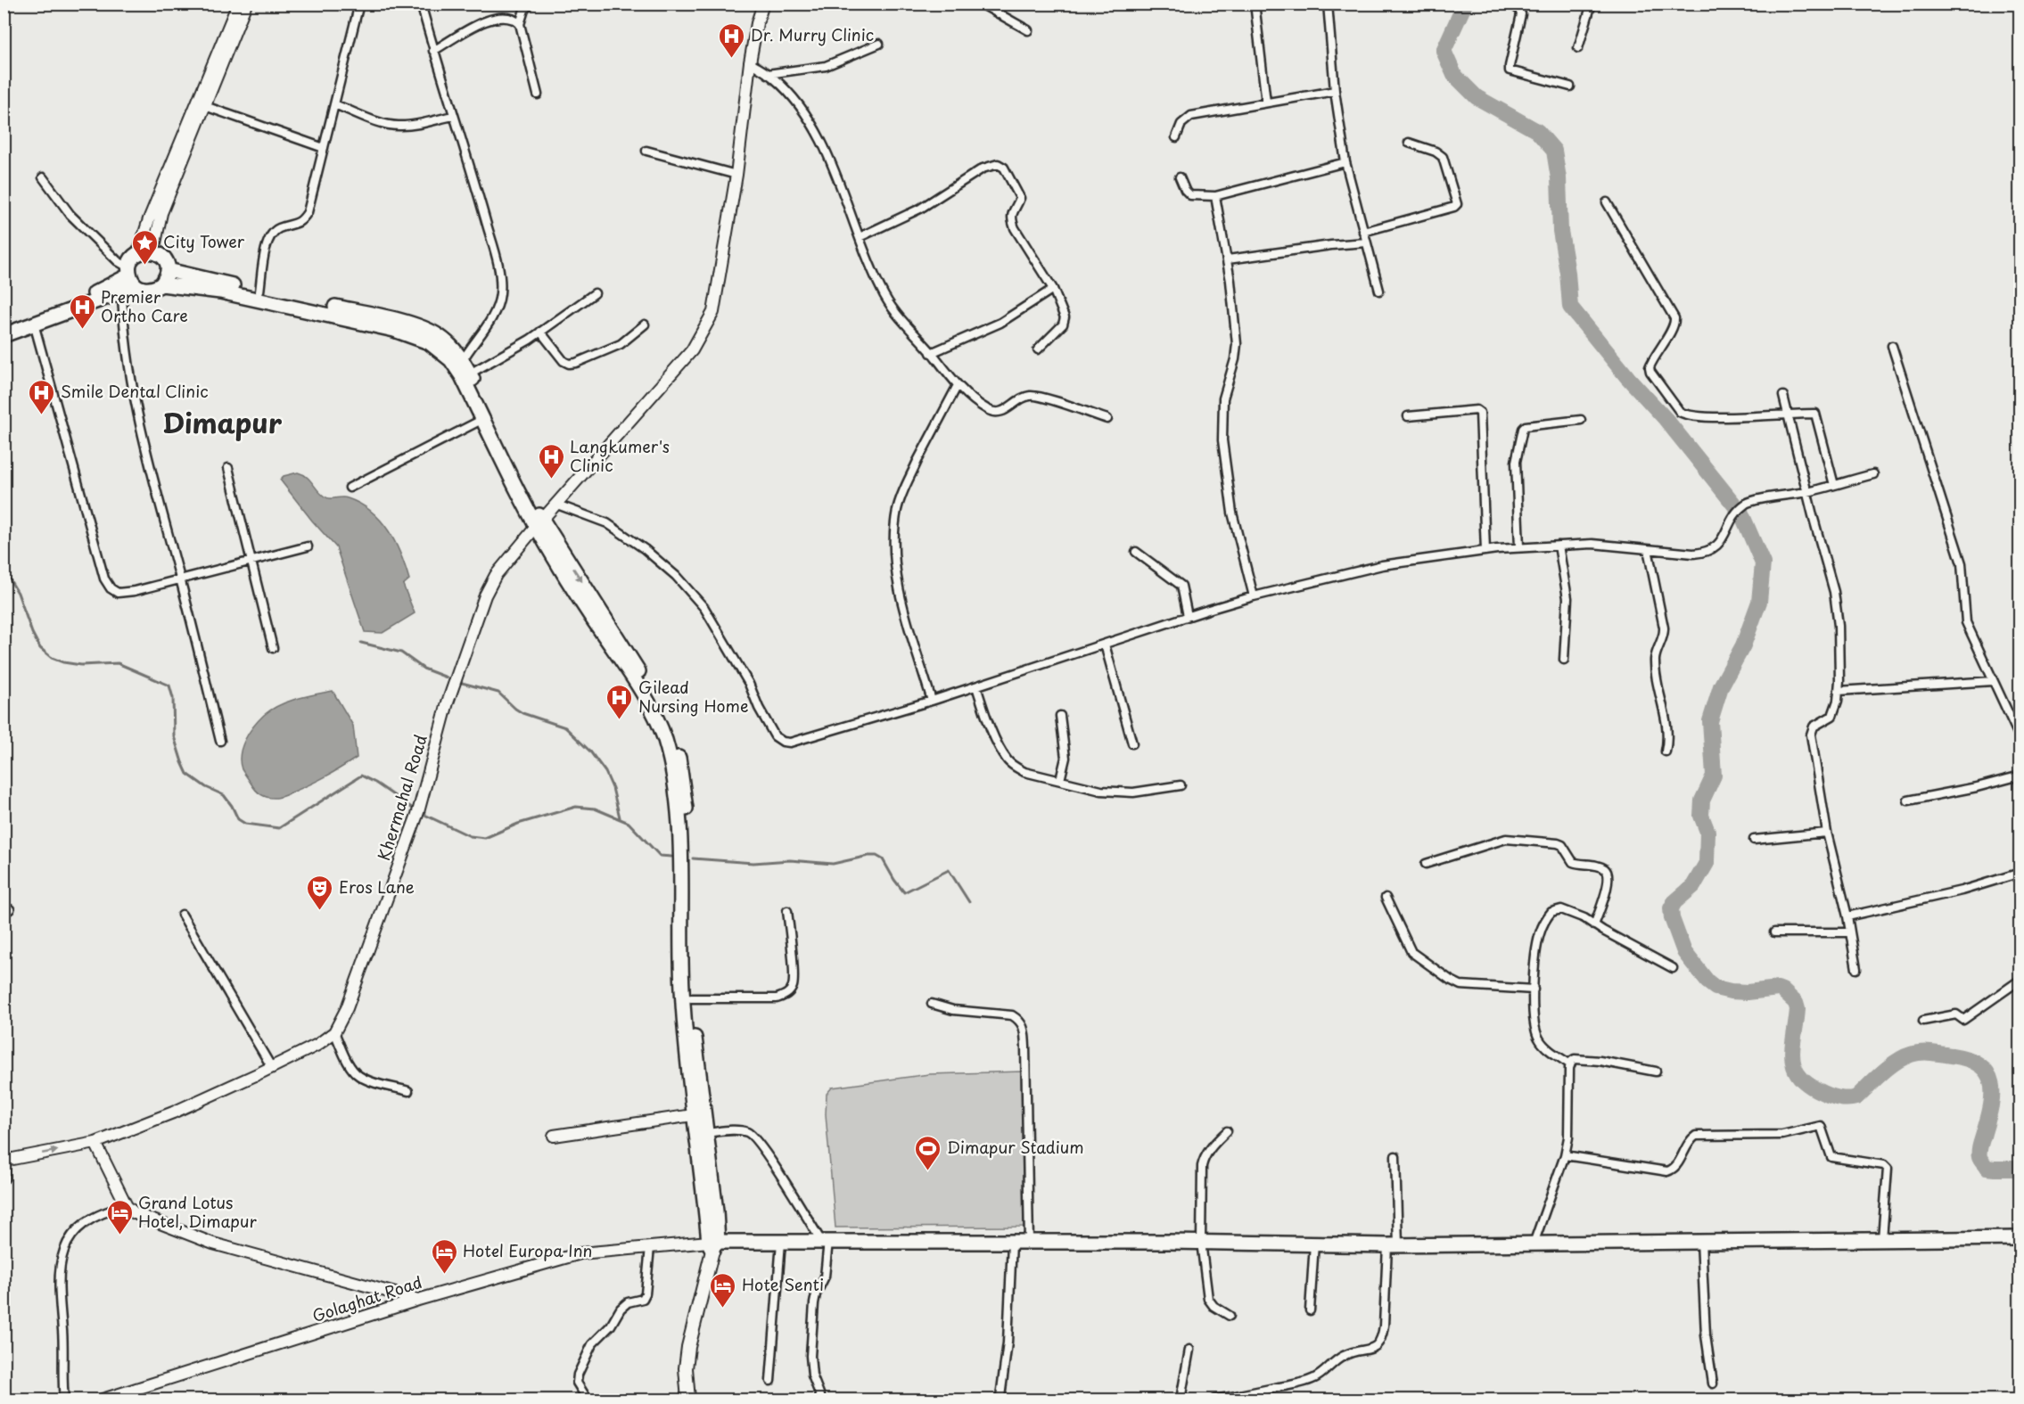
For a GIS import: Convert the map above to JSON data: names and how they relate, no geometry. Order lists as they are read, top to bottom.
{
  "streets": {
    "street": ["Khermahal Road", "Golaghat Road"]
  },
  "districts": ["Dimapur"],
  "places": {
    "hospital": [
      "Dr. Murry Clinic",
      "Premier Ortho Care",
      "Smile Dental Clinic",
      "Langkumer's Clinic",
      "Gilead Nursing Home"
    ],
    "place": ["City Tower"],
    "theatre": ["Eros Lane"],
    "sports": ["Dimapur Stadium"],
    "hotel": ["Grand Lotus Hotel, Dimapur", "Hotel Europa Inn", "Hote Senti"]
  }
}
